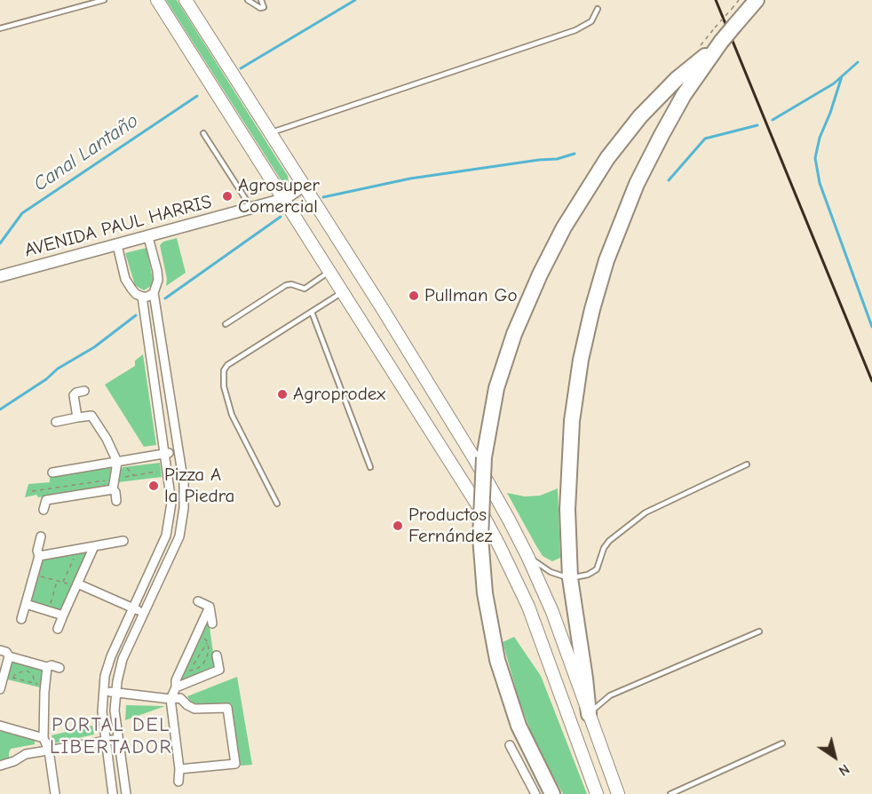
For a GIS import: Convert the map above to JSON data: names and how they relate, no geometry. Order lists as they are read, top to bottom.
{
  "streets": {
    "main road": ["AVENIDA PAUL HARRIS"]
  },
  "districts": ["PORTAL DEL LIBERTADOR"],
  "water": ["Canal Lantaño"],
  "places": [
    "Agrosuper Comercial",
    "Pullman Go",
    "Agroprodex",
    "Pizza A la Piedra",
    "Productos Fernández"
  ],
  "north": "bottom right"
}
